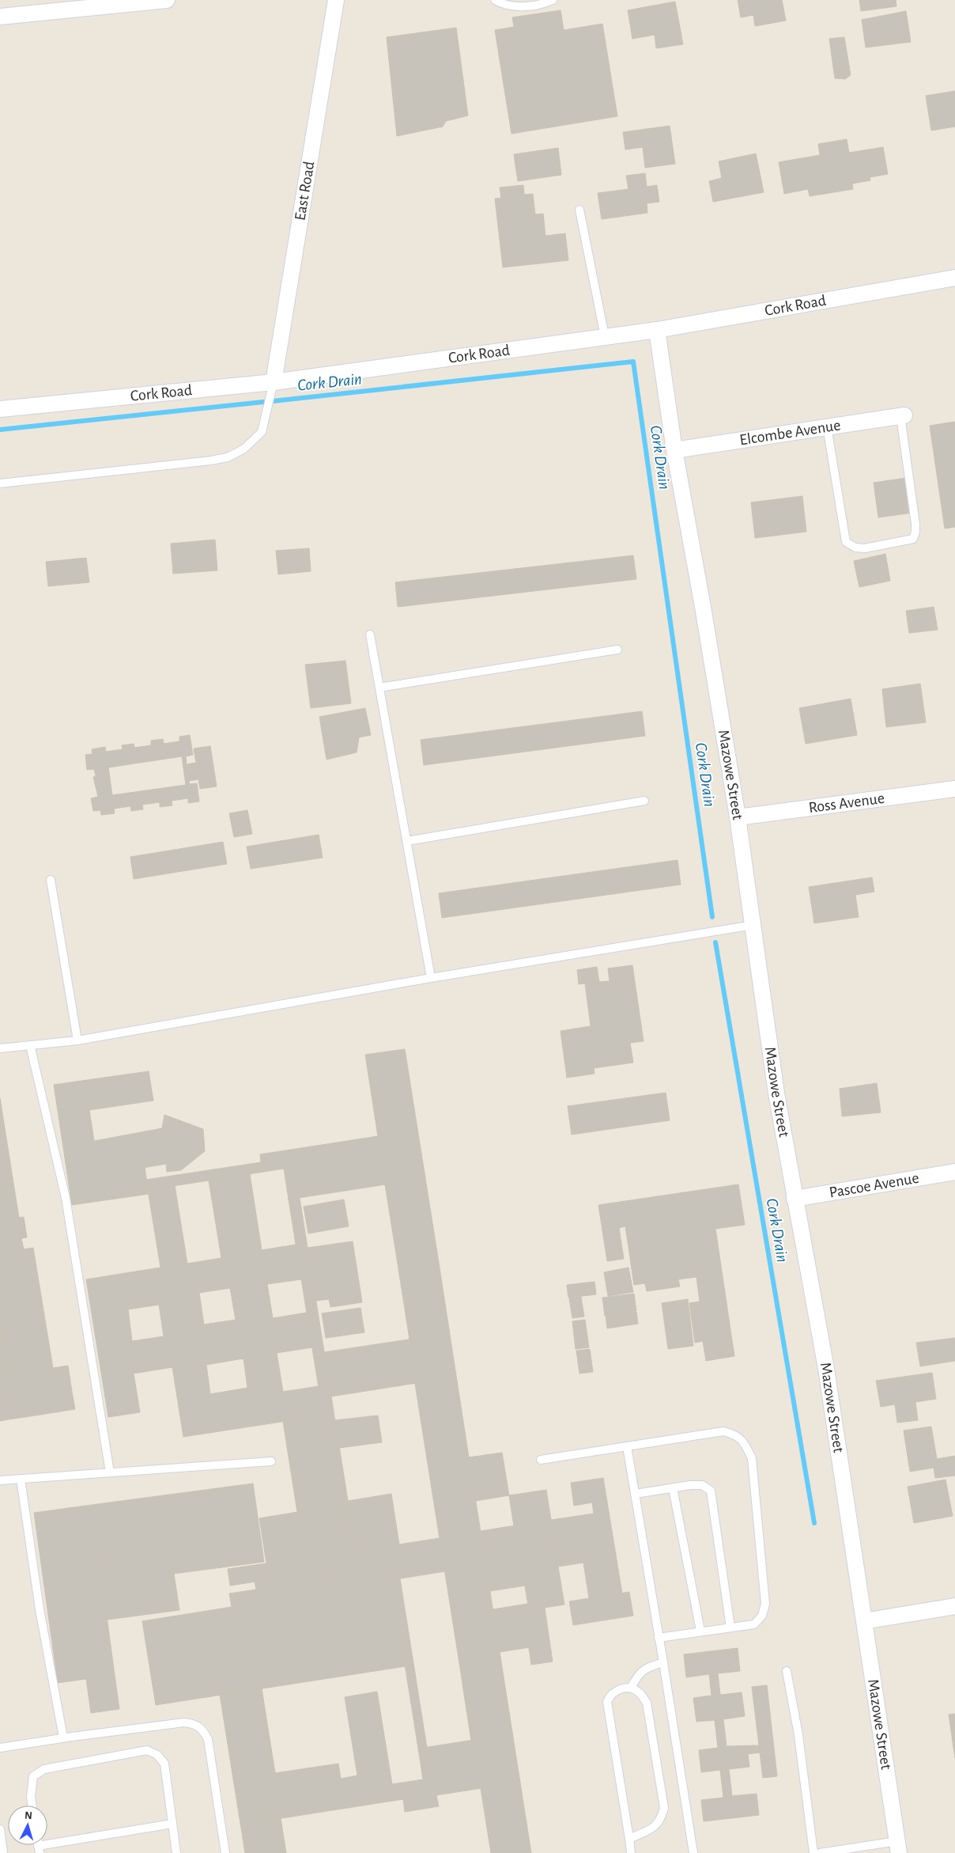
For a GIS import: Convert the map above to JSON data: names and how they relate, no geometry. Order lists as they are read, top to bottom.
{
  "streets": {
    "street": [
      "East Road",
      "Cork Road",
      "Elcombe Avenue",
      "Mazowe Street",
      "Ross Avenue",
      "Pascoe Avenue"
    ]
  },
  "crossings": [
    ["East Road", "Cork Road"],
    ["Cork Road", "Mazowe Street"],
    ["Elcombe Avenue", "Mazowe Street"],
    ["Mazowe Street", "Ross Avenue"],
    ["Mazowe Street", "Pascoe Avenue"]
  ],
  "water": ["Cork Drain"],
  "north": "top"
}
